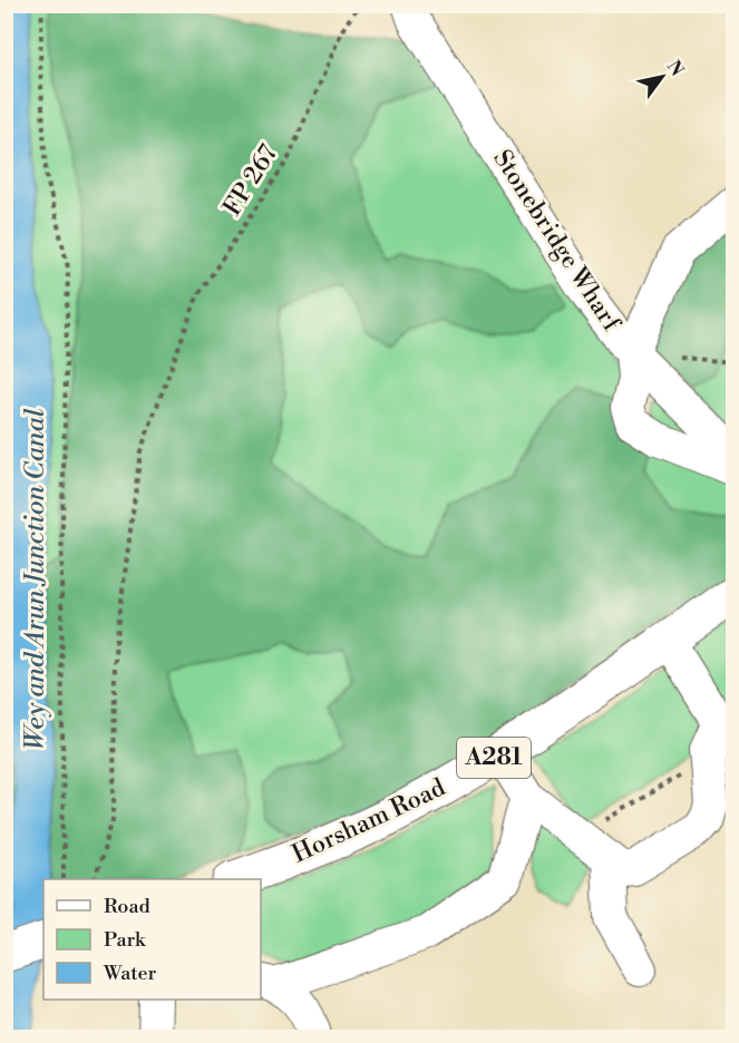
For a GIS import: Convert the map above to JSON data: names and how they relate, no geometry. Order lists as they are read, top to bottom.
{
  "streets": {
    "main road": ["A281", "Horsham Road"],
    "street": ["Stonebridge Wharf"],
    "path": ["FP 267"]
  },
  "water": ["Wey and Arun Junction Canal"],
  "legend": ["Road", "Park", "Water"],
  "north": "top right"
}
